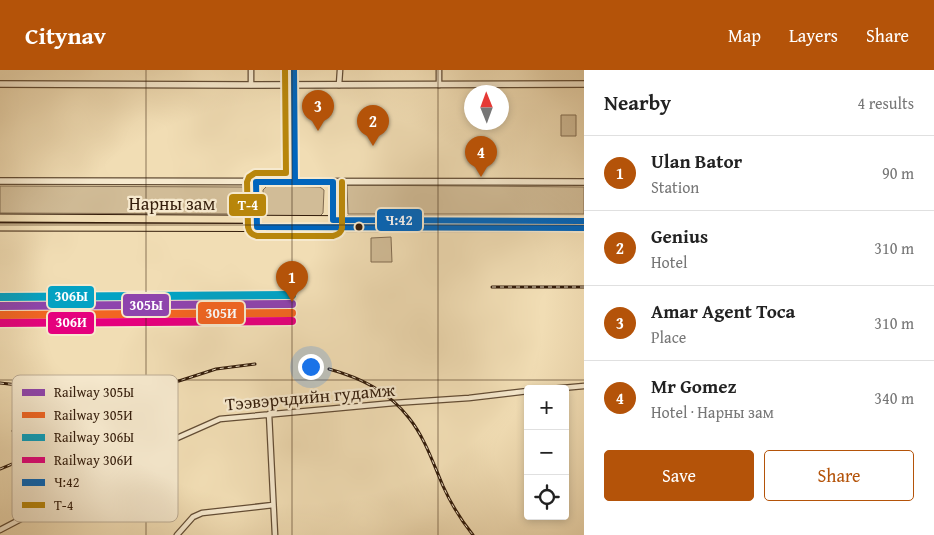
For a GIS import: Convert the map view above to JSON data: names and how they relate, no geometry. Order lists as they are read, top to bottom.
{
  "streets": {
    "main road": ["Нарны зам"],
    "street": ["Тээвэрчдийн гудамж"]
  },
  "lines": [
    "transit line Ч:42",
    "transit line Т-4",
    "rail line 306Ы",
    "rail line 305Ы",
    "rail line 305И",
    "rail line 306И"
  ],
  "legend": [
    "Railway 305Ы",
    "Railway 305И",
    "Railway 306Ы",
    "Railway 306И",
    "Ч:42",
    "Т-4"
  ],
  "north": "top",
  "page": {
    "header": "Citynav",
    "nav": ["Map", "Layers", "Share"],
    "heading": ["Nearby", "4 results"],
    "pins": [
      "3",
      "2",
      "4",
      "1"
    ],
    "list": [
      {
        "mark": "1",
        "name": "Ulan Bator",
        "note": "Station",
        "value": "90 m"
      },
      {
        "mark": "2",
        "name": "Genius",
        "note": "Hotel",
        "value": "310 m"
      },
      {
        "mark": "3",
        "name": "Amar Agent Toca",
        "note": "Place",
        "value": "310 m"
      },
      {
        "mark": "4",
        "name": "Mr Gomez",
        "note": "Hotel · Нарны зам",
        "value": "340 m"
      }
    ],
    "map_buttons": ["+", "−"],
    "buttons": ["Save", "Share"]
  }
}
